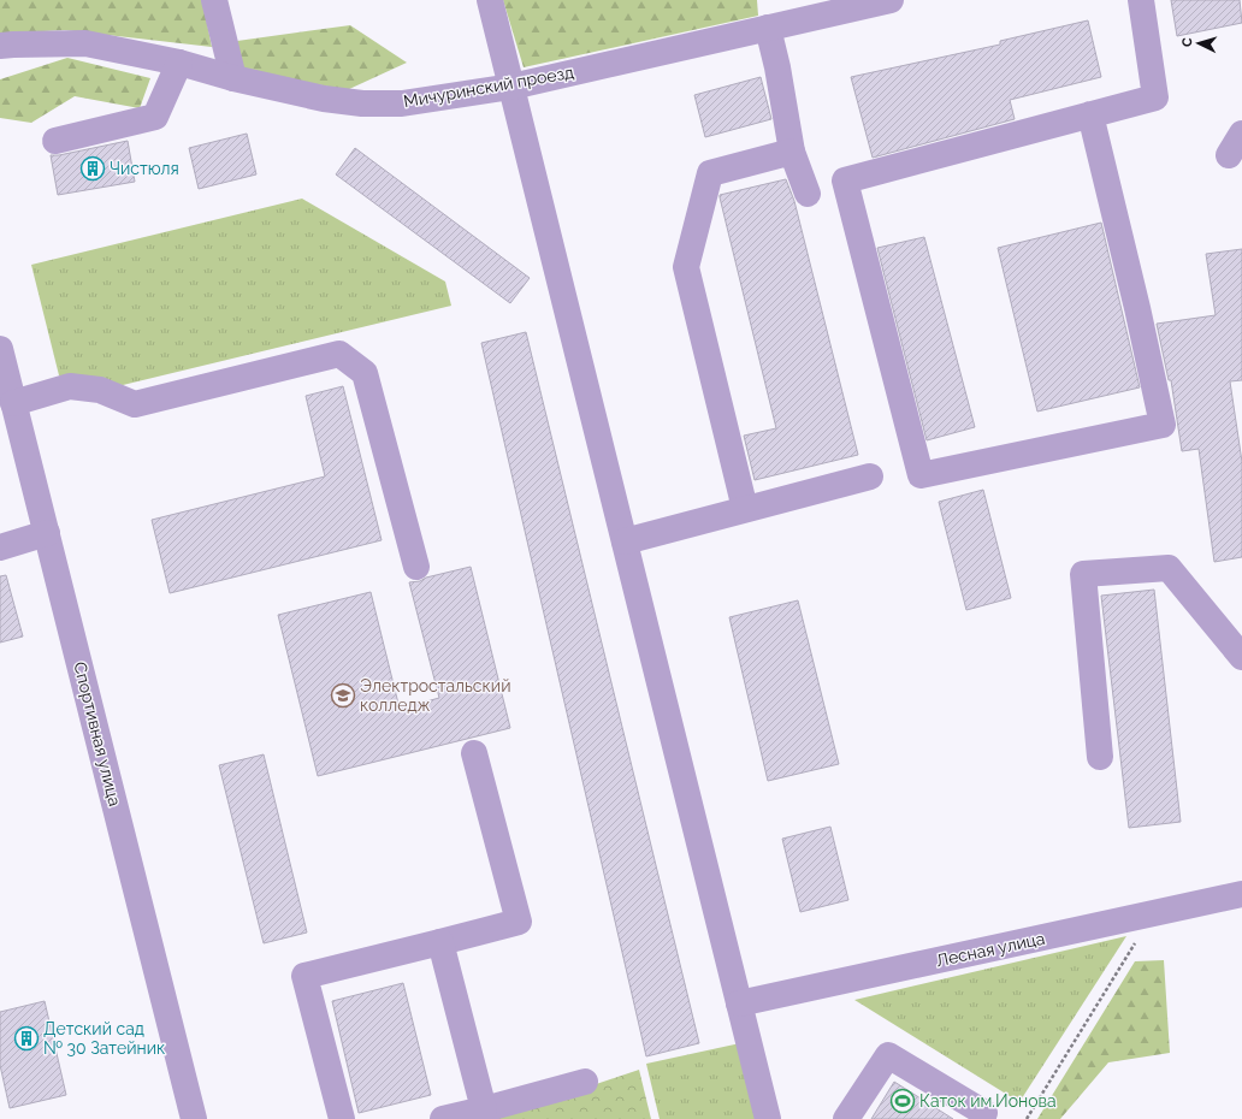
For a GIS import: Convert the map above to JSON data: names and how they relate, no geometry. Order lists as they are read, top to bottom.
{
  "streets": {
    "street": ["Мичуринский проезд", "Спортивная улица", "Лесная улица"]
  },
  "places": {
    "building": ["Чистюля", "Детский сад № 30 Затейник"],
    "school or university": ["Электростальский колледж"],
    "sports": ["Каток им.Ионова"]
  },
  "north": "left"
}
